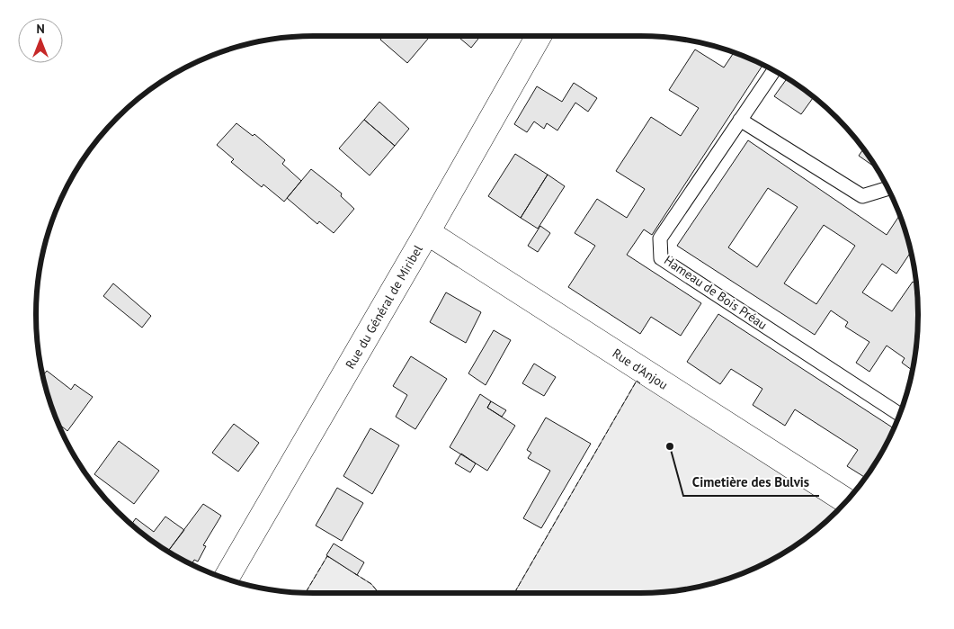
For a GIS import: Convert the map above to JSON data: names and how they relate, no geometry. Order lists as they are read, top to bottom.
{
  "streets": {
    "street": ["Rue du Général de Miribel", "Rue d'Anjou"],
    "lane": ["Hameau de Bois Préau"]
  },
  "crossings": [
    ["Rue du Général de Miribel", "Rue d'Anjou"]
  ],
  "places": ["Cimetière des Bulvis"],
  "north": "top"
}
